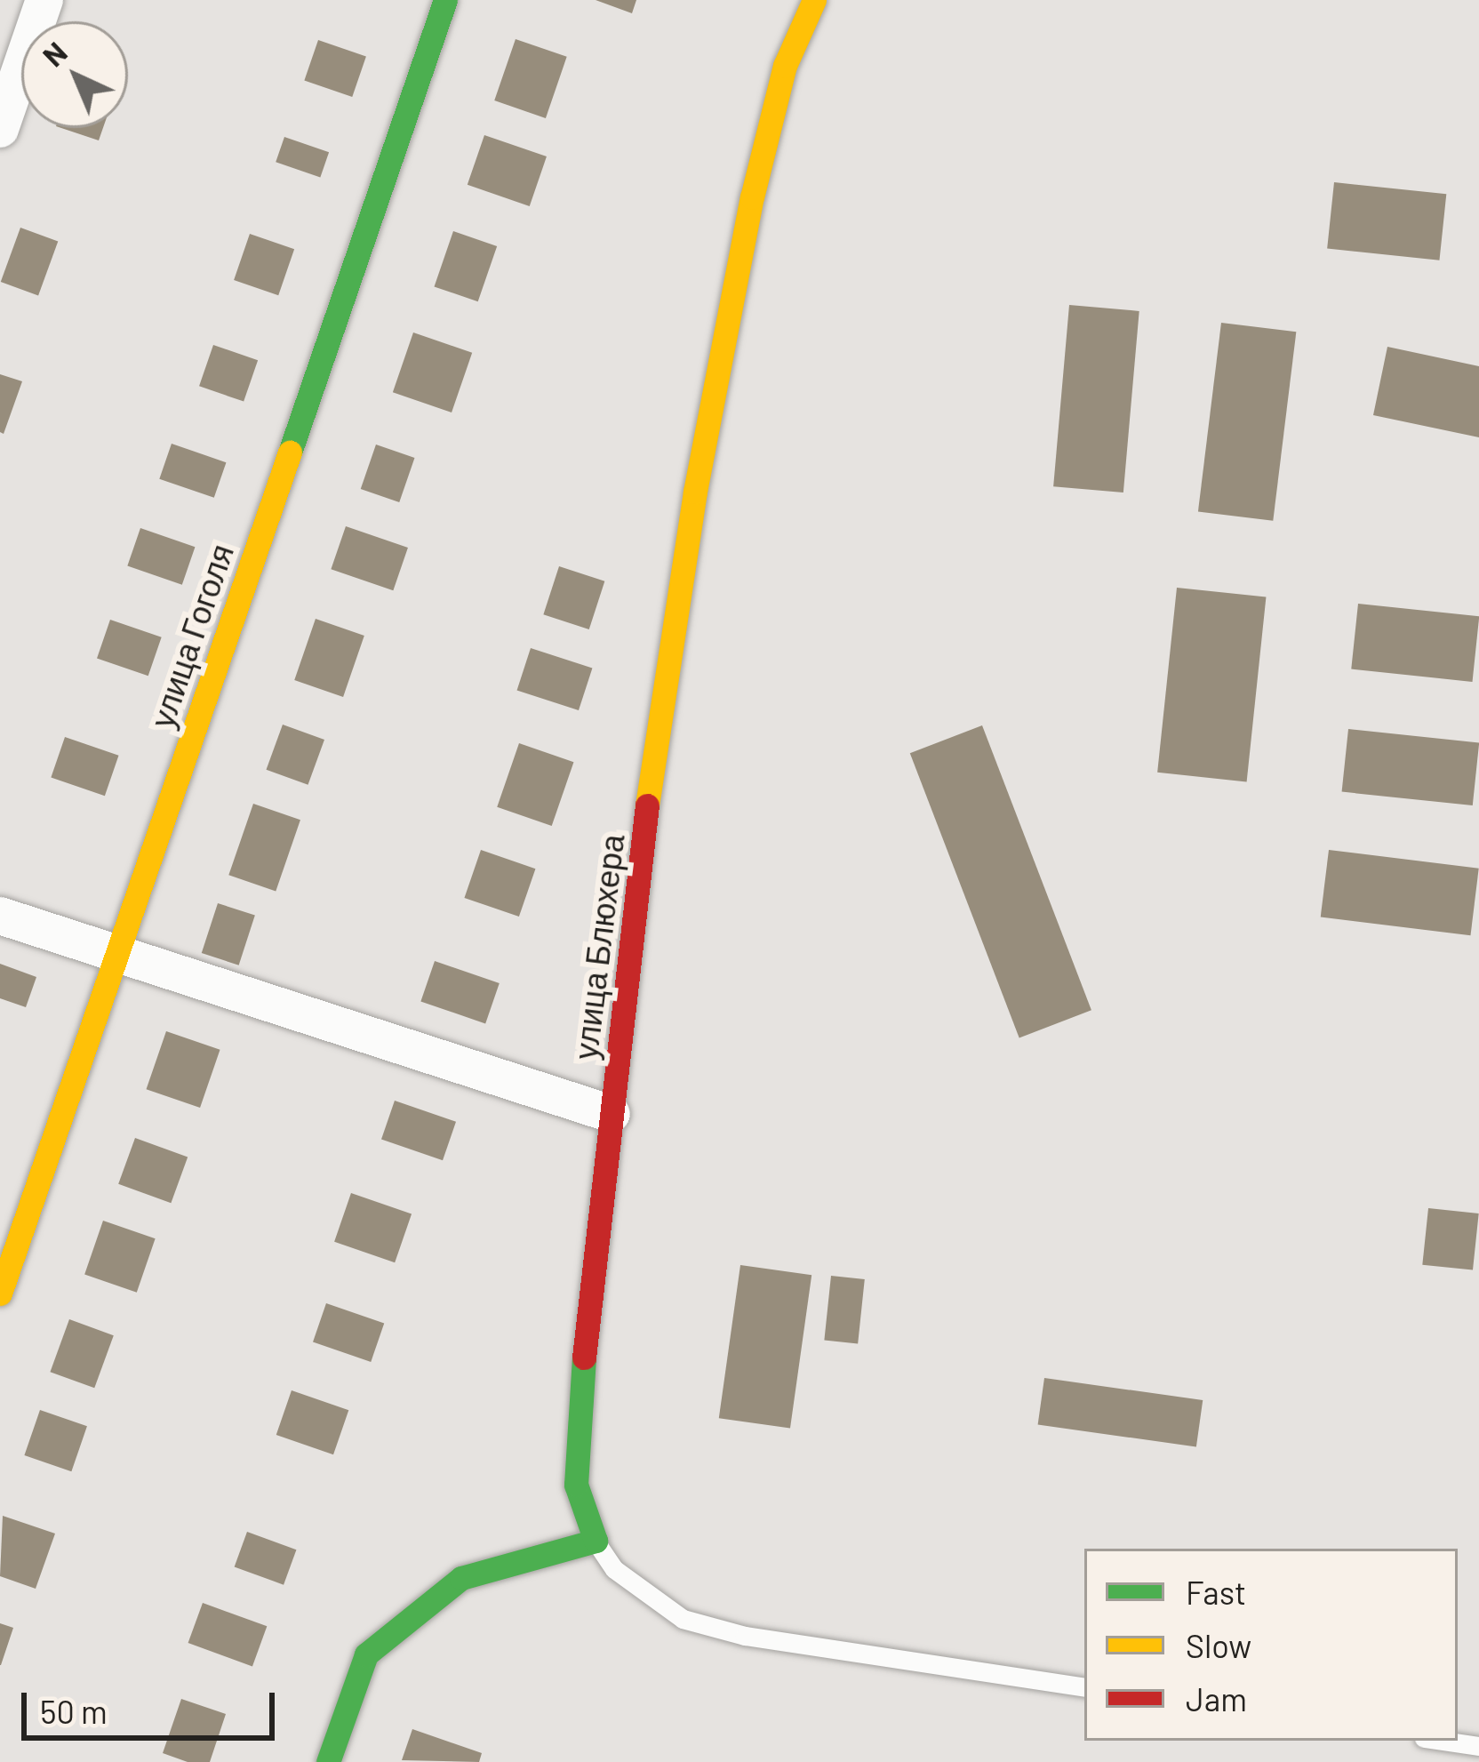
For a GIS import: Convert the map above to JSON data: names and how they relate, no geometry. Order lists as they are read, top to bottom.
{
  "streets": {
    "street": ["улица Гоголя", "улица Блюхера"]
  },
  "legend": ["Fast", "Slow", "Jam"],
  "scale_bar": "50 m",
  "north": "top left"
}
